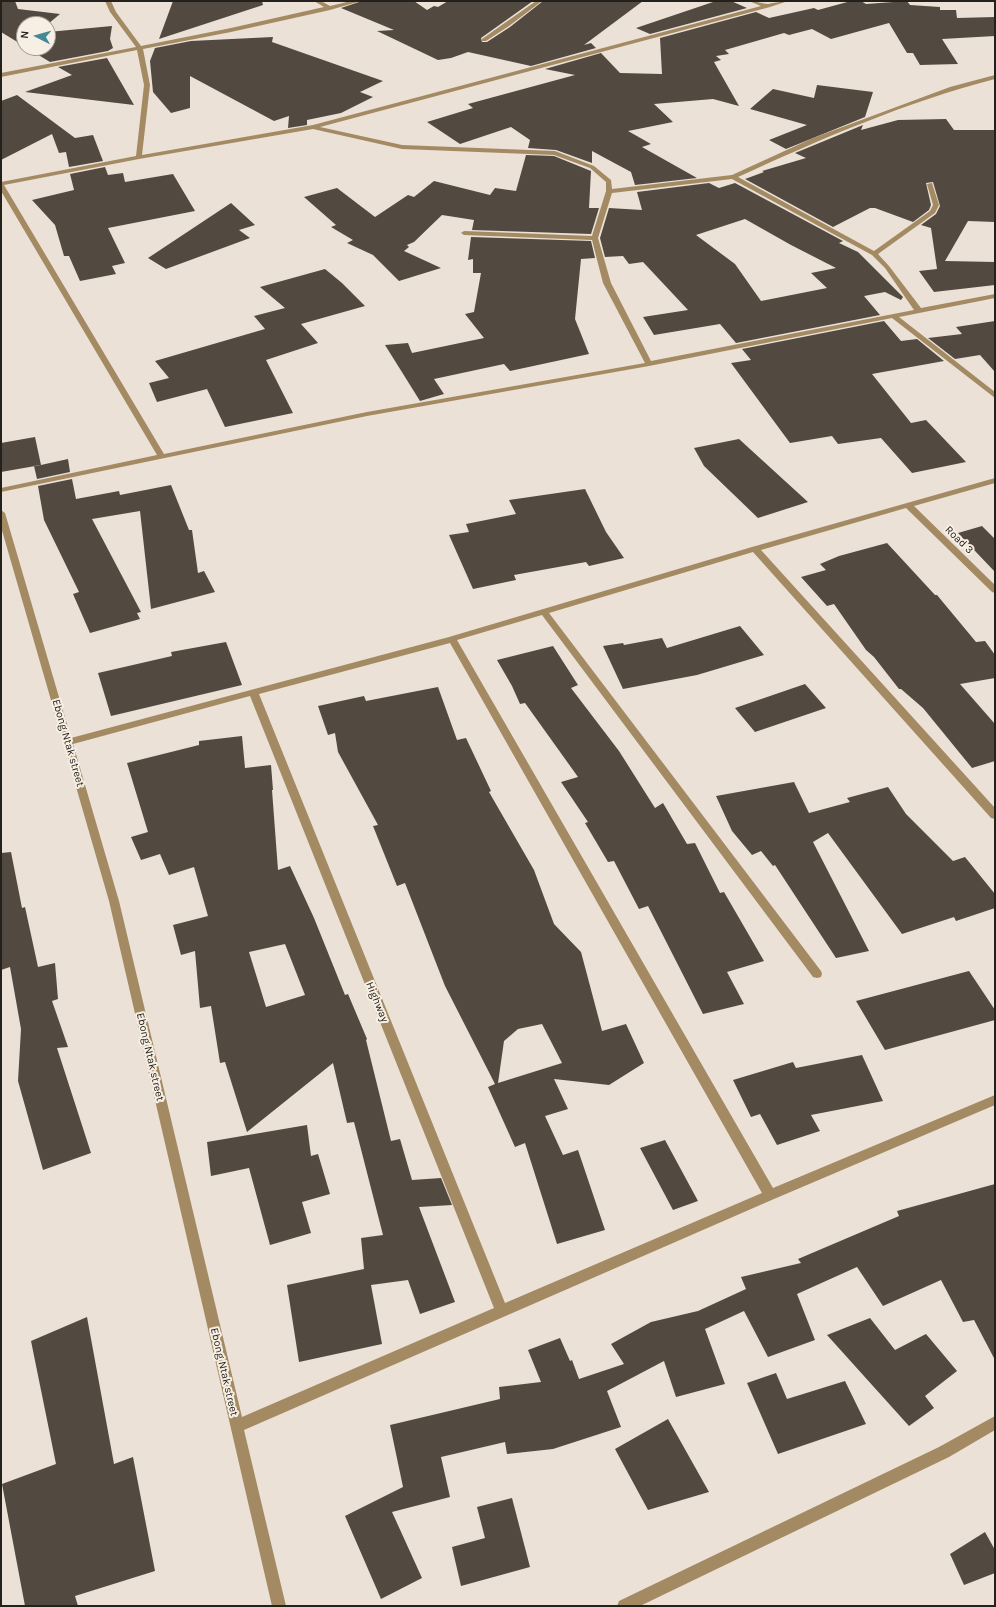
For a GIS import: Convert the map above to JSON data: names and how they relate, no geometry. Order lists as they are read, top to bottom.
{
  "streets": {
    "street": ["Road 3", "Ebong Ntak street", "Highway"]
  },
  "north": "left"
}
